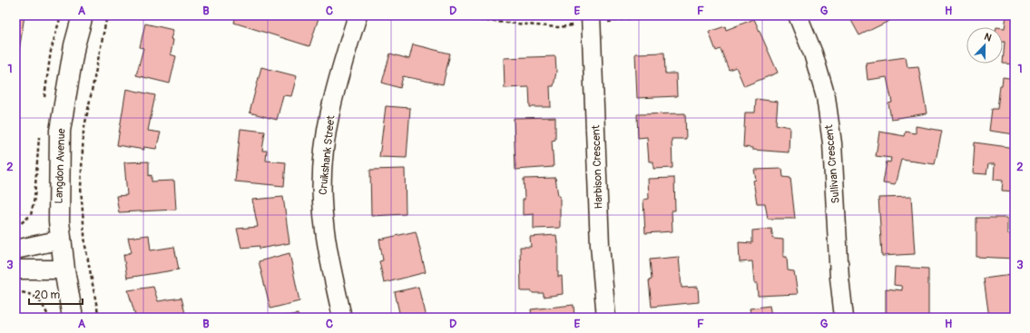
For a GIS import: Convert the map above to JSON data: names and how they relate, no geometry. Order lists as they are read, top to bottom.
{
  "streets": {
    "street": [
      "Cruikshank Street",
      "Sullivan Crescent",
      "Langdon Avenue",
      "Harbison Crescent"
    ]
  },
  "scale_bar": "20 m",
  "north": "top",
  "grid": {
    "columns": [
      "A",
      "B",
      "C",
      "D",
      "E",
      "F",
      "G",
      "H"
    ],
    "rows": ["1", "2", "3"]
  }
}
